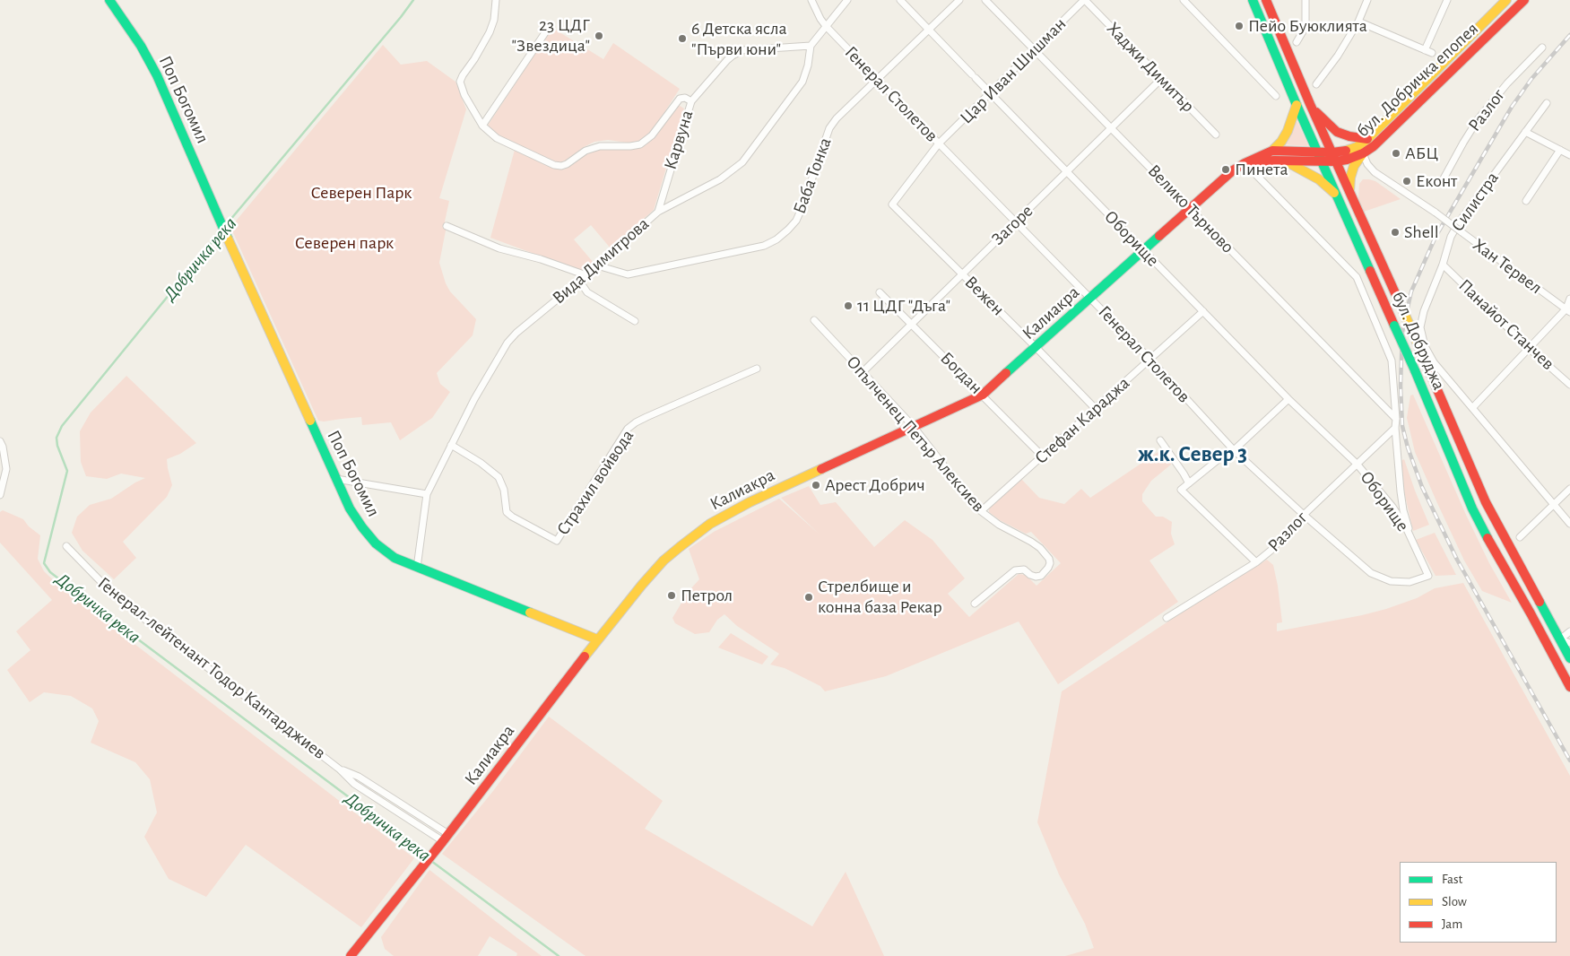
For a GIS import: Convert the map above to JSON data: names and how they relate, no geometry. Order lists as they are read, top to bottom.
{
  "streets": {
    "main road": [
      "бул. Добричка епопея",
      "Поп Богомил",
      "Калиакра",
      "бул. Добруджа"
    ],
    "street": [
      "Хаджи Димитър",
      "Цар Иван Шишман",
      "Генерал Столетов",
      "Разлог",
      "Карвуна",
      "Баба Тонка",
      "Силистра",
      "Велико Търново",
      "Загоре",
      "Оборище",
      "Вида Димитрова",
      "Хан Тервел",
      "Вежен",
      "Панайот Станчев",
      "Богдан",
      "Стефан Караджа",
      "Опълченец Петър Алексиев",
      "Страхил войвода",
      "Генерал-лейтенант Тодор Кантарджиев"
    ]
  },
  "crossings": [
    ["Хаджи Димитър", "Цар Иван Шишман"],
    ["Хаджи Димитър", "Загоре"],
    ["Цар Иван Шишман", "Генерал Столетов"],
    ["Цар Иван Шишман", "Велико Търново"],
    ["Цар Иван Шишман", "Оборище"],
    ["Цар Иван Шишман", "Вежен"],
    ["бул. Добричка епопея", "Хан Тервел"],
    ["бул. Добричка епопея", "Калиакра"],
    ["бул. Добричка епопея", "бул. Добруджа"],
    ["Генерал Столетов", "Разлог"],
    ["Генерал Столетов", "Баба Тонка"],
    ["Генерал Столетов", "Загоре"],
    ["Генерал Столетов", "Оборище"],
    ["Генерал Столетов", "Вида Димитрова"],
    ["Генерал Столетов", "Калиакра"],
    ["Генерал Столетов", "Стефан Караджа"],
    ["Поп Богомил", "Вида Димитрова"],
    ["Поп Богомил", "Калиакра"],
    ["Разлог", "Оборище"],
    ["Карвуна", "Вида Димитрова"],
    ["Баба Тонка", "Оборище"],
    ["Баба Тонка", "Вида Димитрова"],
    ["Силистра", "Панайот Станчев"],
    ["Силистра", "бул. Добруджа"],
    ["Велико Търново", "Загоре"],
    ["Велико Търново", "Калиакра"],
    ["Загоре", "Оборище"],
    ["Загоре", "Вежен"],
    ["Загоре", "Богдан"],
    ["Загоре", "Опълченец Петър Алексиев"],
    ["Оборище", "Калиакра"],
    ["Оборище", "Стефан Караджа"],
    ["Вида Димитрова", "Страхил войвода"],
    ["Вежен", "Калиакра"],
    ["Вежен", "Стефан Караджа"],
    ["Калиакра", "бул. Добруджа"],
    ["Калиакра", "Богдан"],
    ["Калиакра", "Опълченец Петър Алексиев"],
    ["Калиакра", "Генерал-лейтенант Тодор Кантарджиев"],
    ["Богдан", "Стефан Караджа"],
    ["Стефан Караджа", "Опълченец Петър Алексиев"]
  ],
  "districts": ["ж.к. Север 3"],
  "water": ["Добричка река"],
  "parks": ["Северен Парк", "Северен парк"],
  "places": [
    "Пейо Буюклията",
    "23 ЦДГ \"Звездица\"",
    "6 Детска ясла \"Първи юни\"",
    "АБЦ",
    "Пинета",
    "Еконт",
    "Shell",
    "11 ЦДГ \"Дъга\"",
    "Арест Добрич",
    "Петрол",
    "Стрелбище и конна база Рекар"
  ],
  "legend": ["Fast", "Slow", "Jam"]
}
